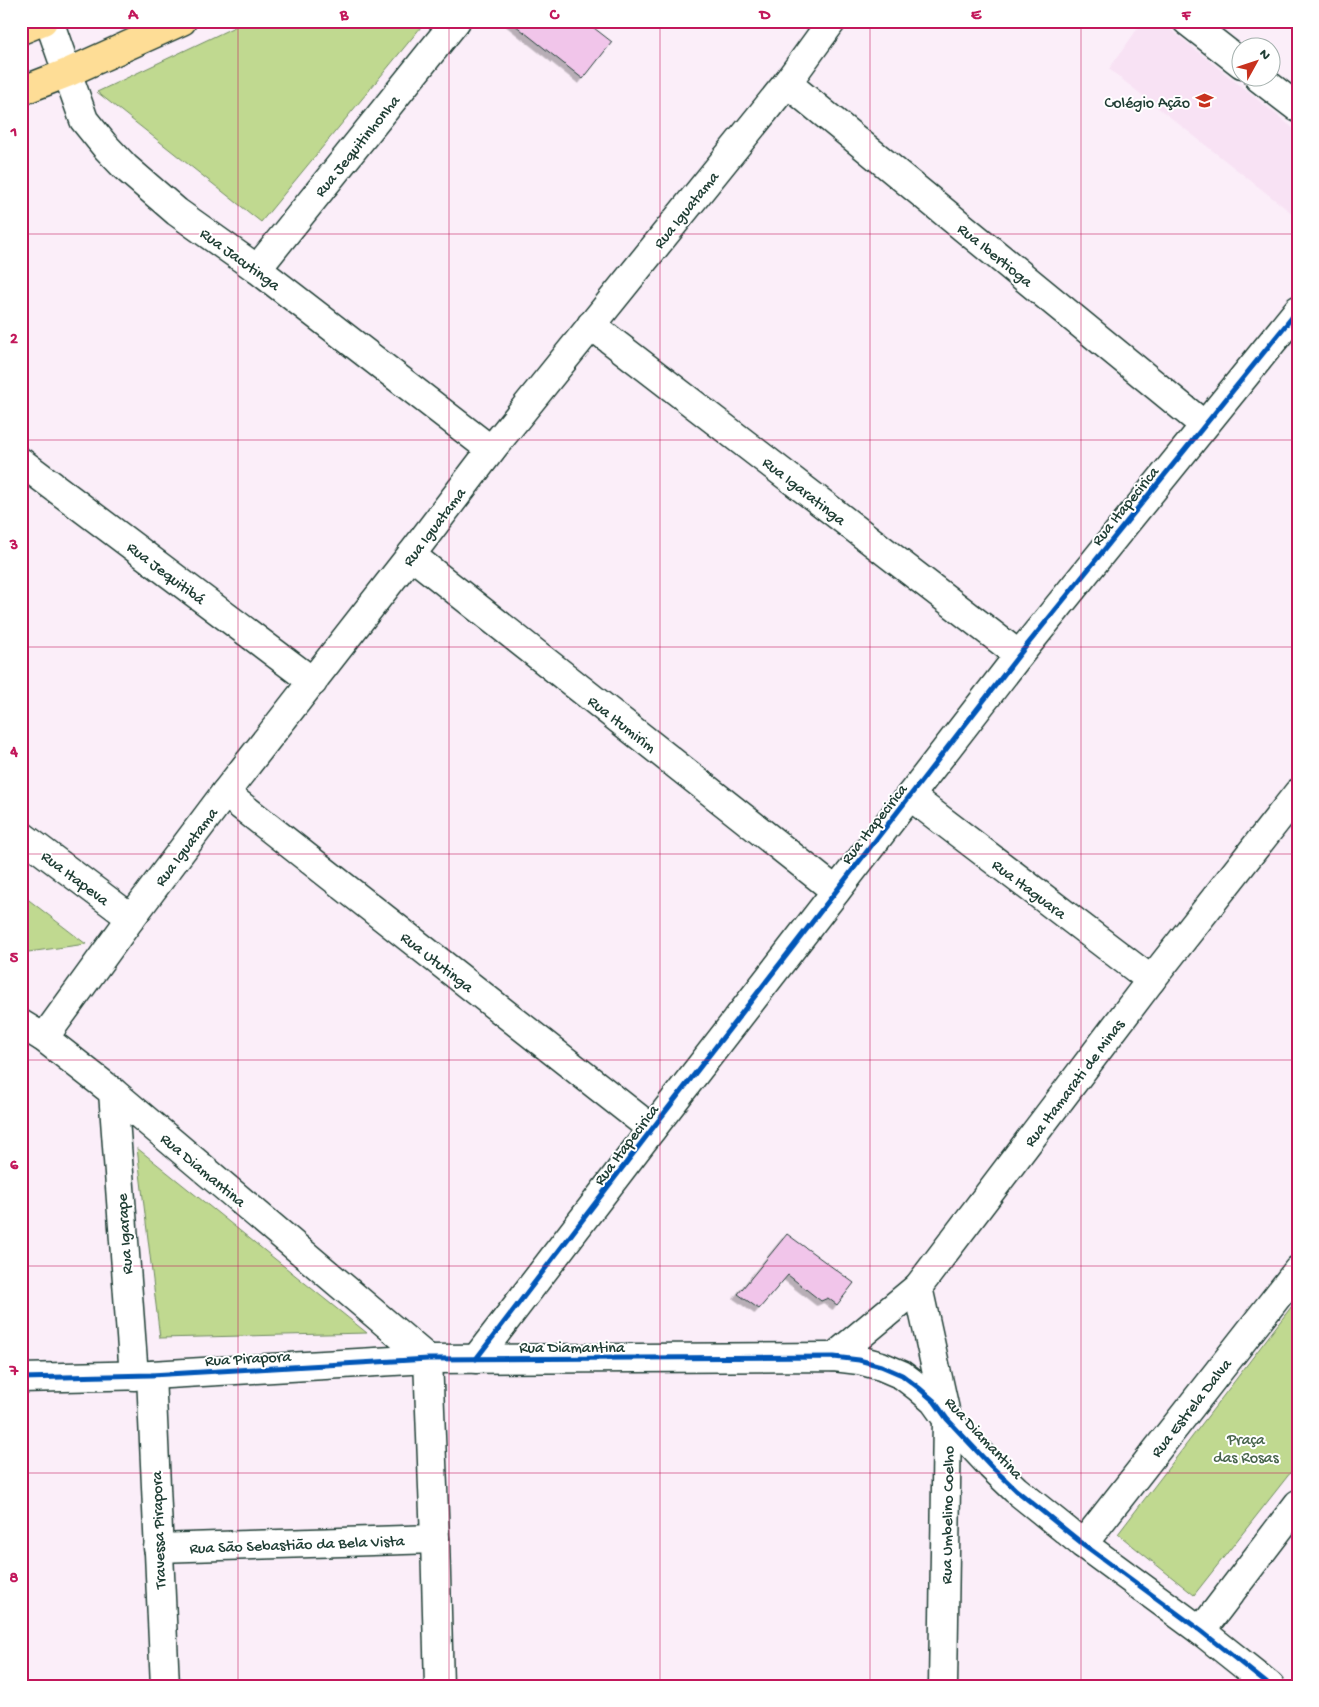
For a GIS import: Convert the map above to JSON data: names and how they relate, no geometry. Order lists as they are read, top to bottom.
{
  "streets": {
    "street": [
      "Rua Jequitinhonha",
      "Rua Iguatama",
      "Rua Ibertioga",
      "Rua Jacutinga",
      "Rua Igaratinga",
      "Rua Itapecirica",
      "Rua Jequitibá",
      "Rua Itumirim",
      "Rua Itapeva",
      "Rua Itaguara",
      "Rua Ututinga",
      "Rua Itamarati de Minas",
      "Rua Diamantina",
      "Rua Igarape",
      "Rua Pirapora",
      "Rua Estrela Dalva",
      "Rua Umbelino Coelho",
      "Travessa Pirapora",
      "Rua São Sebastião da Bela Vista"
    ]
  },
  "crossings": [
    ["Rua Jequitinhonha", "Rua Jacutinga"],
    ["Rua Iguatama", "Rua Ibertioga"],
    ["Rua Iguatama", "Rua Jacutinga"],
    ["Rua Iguatama", "Rua Igaratinga"],
    ["Rua Iguatama", "Rua Jequitibá"],
    ["Rua Iguatama", "Rua Itumirim"],
    ["Rua Iguatama", "Rua Itapeva"],
    ["Rua Iguatama", "Rua Ututinga"],
    ["Rua Iguatama", "Rua Diamantina"],
    ["Rua Ibertioga", "Rua Itapecirica"],
    ["Rua Igaratinga", "Rua Itapecirica"],
    ["Rua Itapecirica", "Rua Itumirim"],
    ["Rua Itapecirica", "Rua Itaguara"],
    ["Rua Itapecirica", "Rua Ututinga"],
    ["Rua Itapecirica", "Rua Diamantina"],
    ["Rua Itapecirica", "Rua Pirapora"],
    ["Rua Itaguara", "Rua Itamarati de Minas"],
    ["Rua Itamarati de Minas", "Rua Diamantina"],
    ["Rua Itamarati de Minas", "Rua Umbelino Coelho"],
    ["Rua Diamantina", "Rua Igarape"],
    ["Rua Diamantina", "Rua Pirapora"],
    ["Rua Diamantina", "Rua Estrela Dalva"],
    ["Rua Diamantina", "Rua Umbelino Coelho"],
    ["Rua Igarape", "Rua Pirapora"],
    ["Rua Igarape", "Travessa Pirapora"],
    ["Rua Pirapora", "Travessa Pirapora"],
    ["Travessa Pirapora", "Rua São Sebastião da Bela Vista"]
  ],
  "parks": ["Praça das Rosas"],
  "places": {
    "school or university": ["Colégio Ação"]
  },
  "north": "top right",
  "grid": {
    "columns": [
      "A",
      "B",
      "C",
      "D",
      "E",
      "F"
    ],
    "rows": [
      "1",
      "2",
      "3",
      "4",
      "5",
      "6",
      "7",
      "8"
    ]
  }
}
